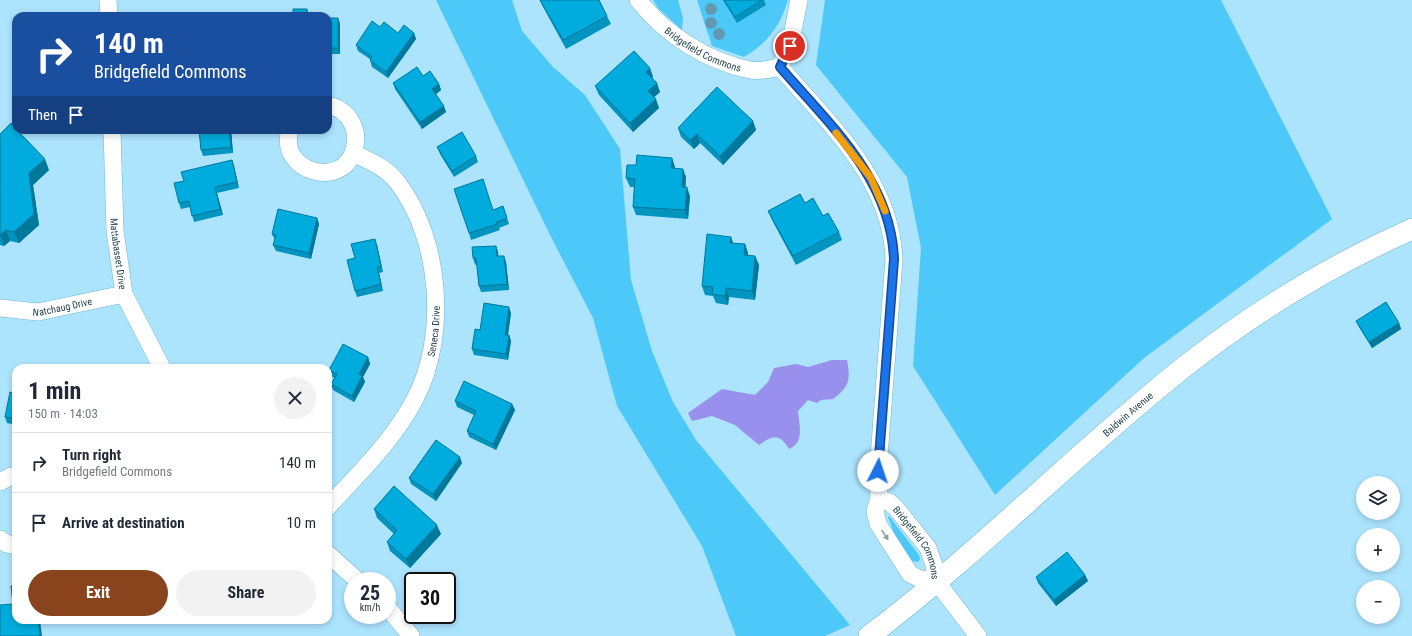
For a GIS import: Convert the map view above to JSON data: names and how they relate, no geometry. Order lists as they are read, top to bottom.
{
  "streets": {
    "street": [
      "Bridgefield Commons",
      "Mattabasset Drive",
      "Natchaug Drive",
      "Seneca Drive",
      "Baldwin Avenue"
    ]
  },
  "crossings": [
    ["Bridgefield Commons", "Baldwin Avenue"],
    ["Mattabasset Drive", "Natchaug Drive"]
  ],
  "page": {
    "turn": ["140 m", "Bridgefield Commons"],
    "then": "Then",
    "heading": ["1 min", "150 m · 14:03"],
    "list": [
      {
        "name": "Turn right",
        "note": "Bridgefield Commons",
        "value": "140 m"
      },
      {
        "name": "Arrive at destination",
        "value": "10 m"
      }
    ],
    "map_buttons": ["+", "−"],
    "buttons": ["Exit", "Share"],
    "speed": "25 km/h",
    "limit": "30"
  }
}
